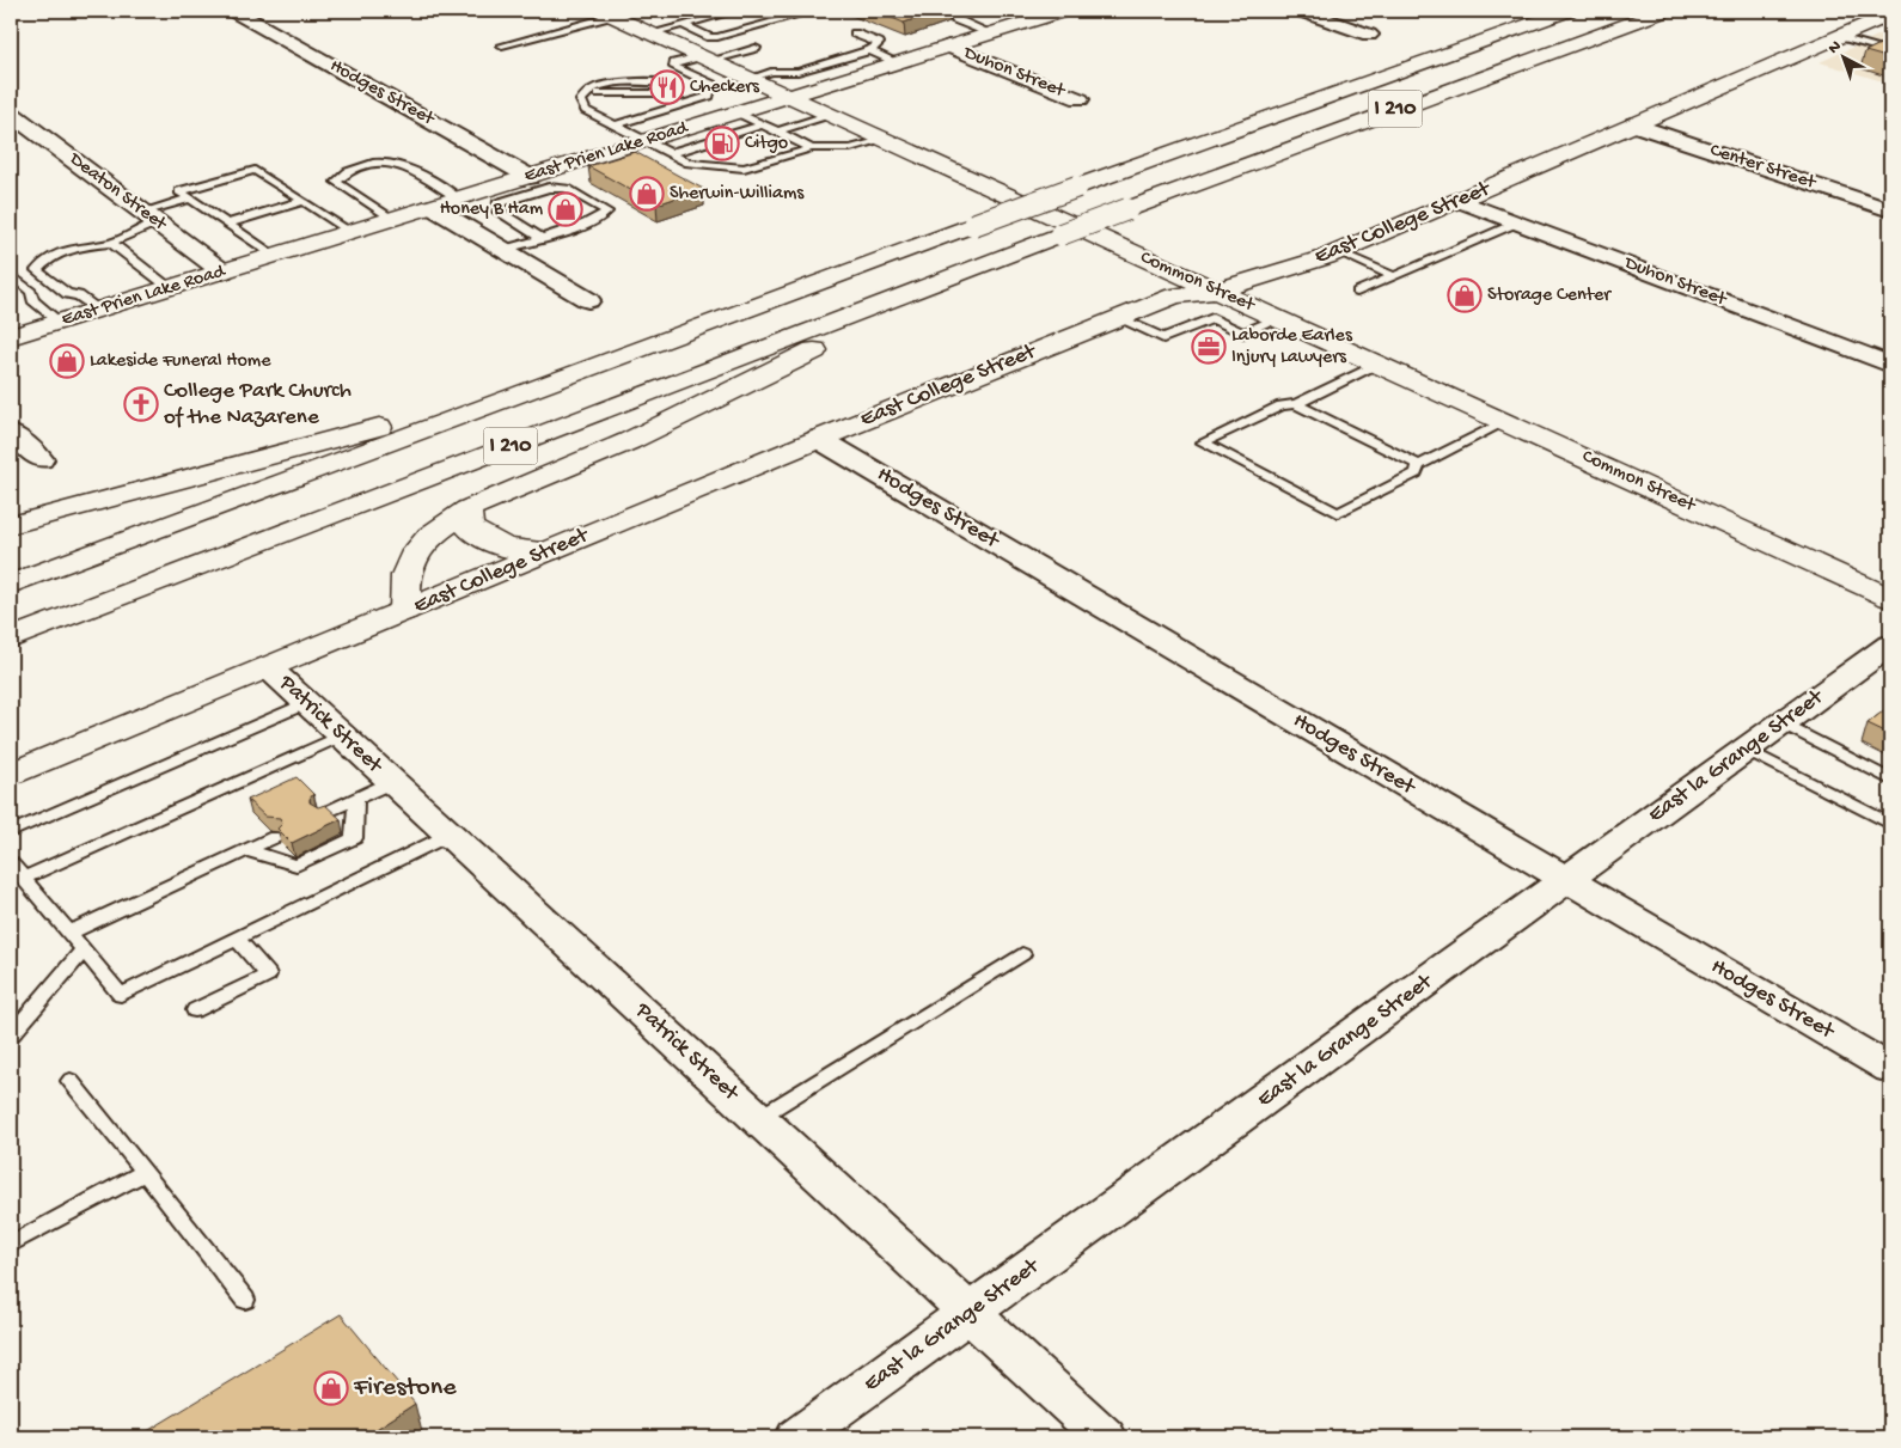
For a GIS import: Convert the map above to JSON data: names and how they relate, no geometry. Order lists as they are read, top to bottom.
{
  "streets": {
    "main road": [
      "I 210",
      "East Prien Lake Road",
      "East College Street",
      "Common Street"
    ],
    "street": [
      "Duhon Street",
      "Hodges Street",
      "Center Street",
      "Deaton Street",
      "Patrick Street",
      "East la Grange Street"
    ]
  },
  "crossings": [
    ["Duhon Street", "East Prien Lake Road"],
    ["Duhon Street", "East College Street"],
    ["Hodges Street", "East Prien Lake Road"],
    ["Hodges Street", "East College Street"],
    ["Hodges Street", "East la Grange Street"],
    ["East Prien Lake Road", "Deaton Street"],
    ["East Prien Lake Road", "Common Street"],
    ["Center Street", "East College Street"],
    ["East College Street", "Common Street"],
    ["East College Street", "Patrick Street"],
    ["Patrick Street", "East la Grange Street"]
  ],
  "places": {
    "restaurant": ["Checkers"],
    "fuel station": ["Citgo"],
    "shop": [
      "Sherwin-Williams",
      "Honey B Ham",
      "Storage Center",
      "Lakeside Funeral Home",
      "Firestone"
    ],
    "office": ["Laborde Earles Injury Lawyers"],
    "church": ["College Park Church of the Nazarene"]
  },
  "north": "top left"
}
